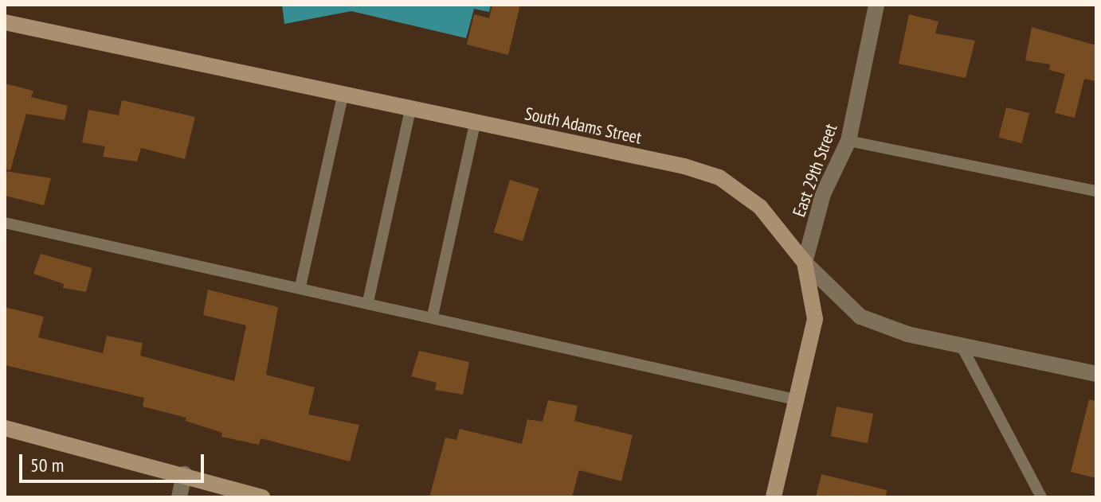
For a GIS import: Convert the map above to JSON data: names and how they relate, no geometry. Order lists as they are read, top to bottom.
{
  "streets": {
    "main road": ["South Adams Street", "East 29th Street"]
  },
  "crossings": [
    ["South Adams Street", "East 29th Street"]
  ],
  "scale_bar": "50 m"
}
